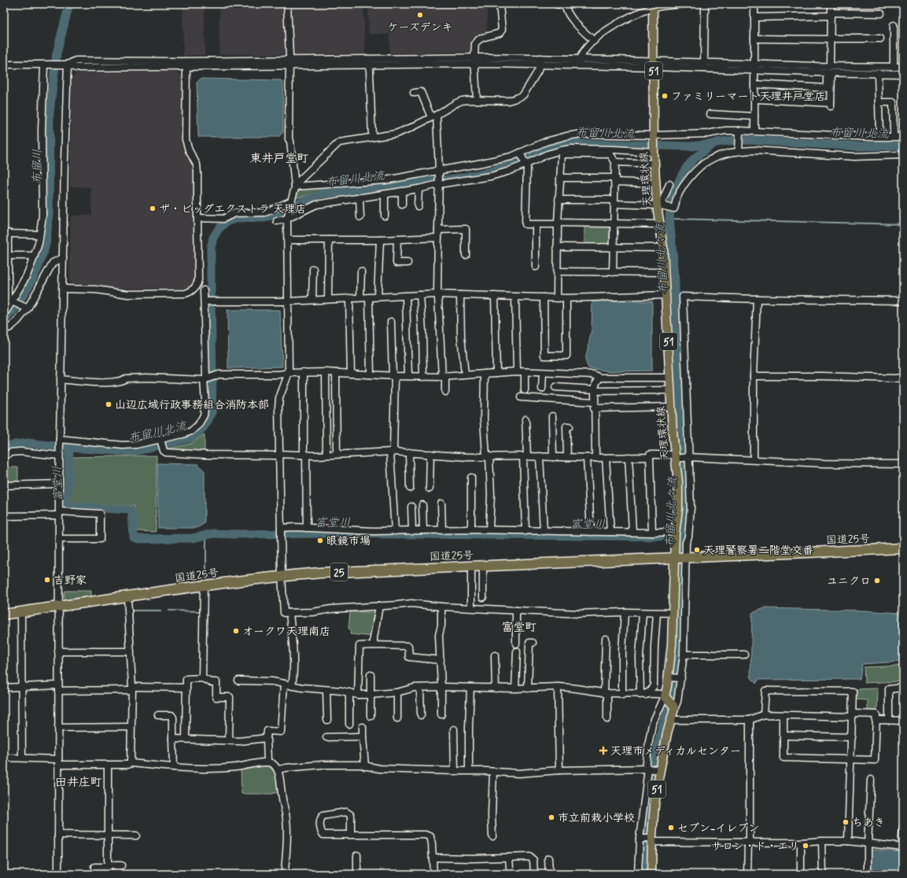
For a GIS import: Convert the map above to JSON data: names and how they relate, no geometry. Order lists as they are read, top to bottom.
{
  "streets": {
    "highway": ["国道25号", "25"],
    "main road": ["51", "天理環状線"]
  },
  "crossings": [
    ["天理環状線", "国道25号"]
  ],
  "districts": ["東井戸堂町", "富堂町", "田井庄町"],
  "water": [
    "布留川北流",
    "布留川",
    "布留川北々流",
    "富堂川"
  ],
  "places": {
    "other": [
      "ケーズデンキ",
      "ファミリーマート天理井戸堂店",
      "ザ・ビッグエクストラ 天理店",
      "山辺広域行政事務組合消防本部",
      "眼鏡市場",
      "天理警察署二階堂交番",
      "吉野家",
      "ユニクロ",
      "オークワ天理南店",
      "市立前栽小学校",
      "ちあき",
      "セブン-イレブン",
      "サロン・ド・エリ"
    ],
    "health": ["天理市メディカルセンター"]
  }
}
